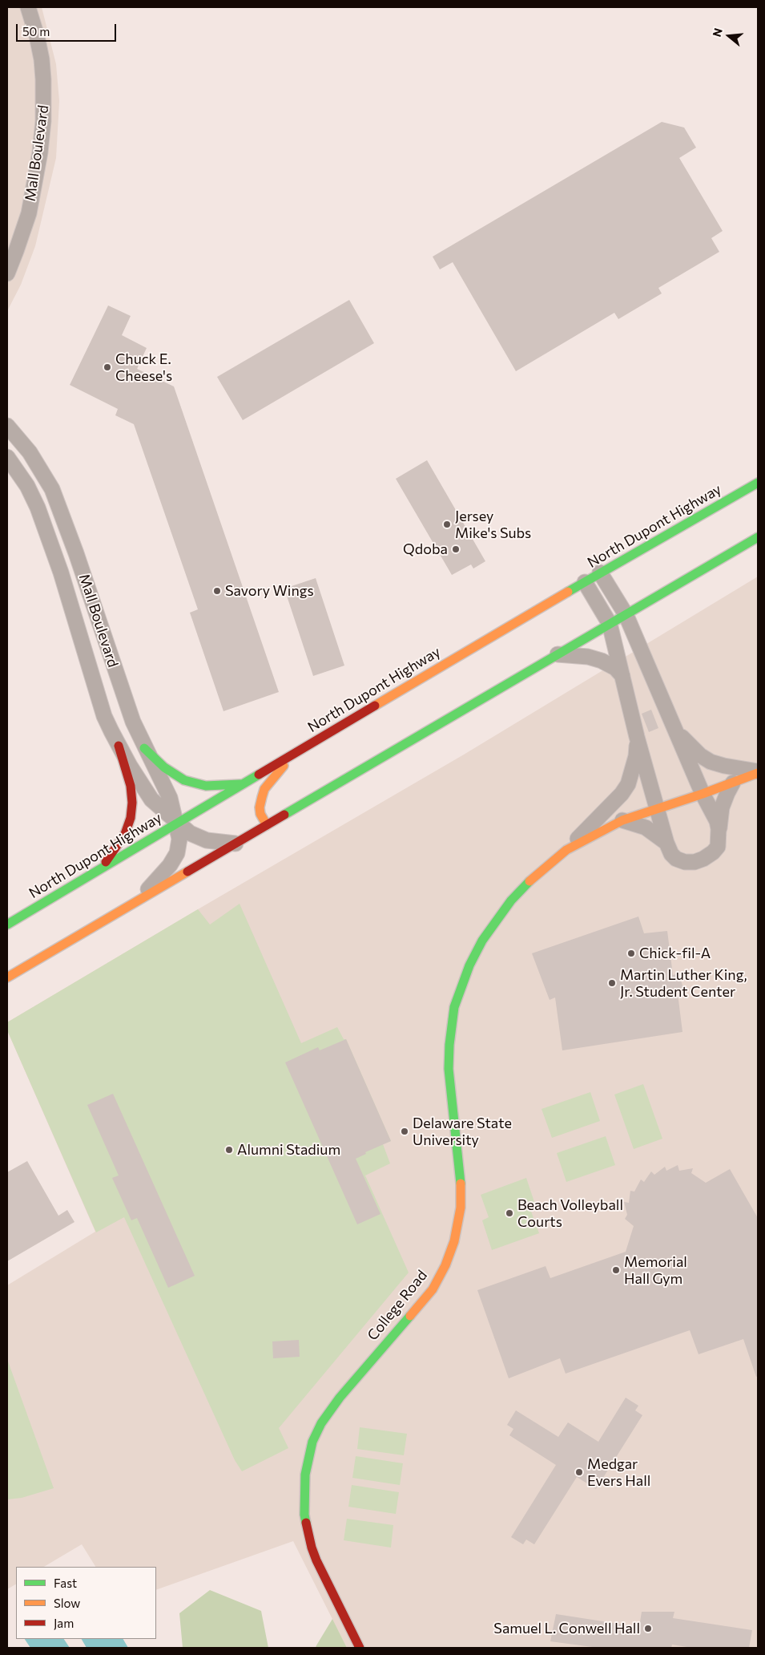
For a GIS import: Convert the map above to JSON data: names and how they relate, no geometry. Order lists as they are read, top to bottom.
{
  "streets": {
    "main road": ["North Dupont Highway", "College Road"],
    "street": ["Mall Boulevard"]
  },
  "crossings": [
    ["Mall Boulevard", "North Dupont Highway"]
  ],
  "places": [
    "Chuck E. Cheese's",
    "Jersey Mike's Subs",
    "Qdoba",
    "Savory Wings",
    "Chick-fil-A",
    "Martin Luther King, Jr. Student Center",
    "Delaware State University",
    "Alumni Stadium",
    "Beach Volleyball Courts",
    "Memorial Hall Gym",
    "Medgar Evers Hall",
    "Samuel L. Conwell Hall"
  ],
  "legend": ["Fast", "Slow", "Jam"],
  "scale_bar": "50 m",
  "north": "left"
}
